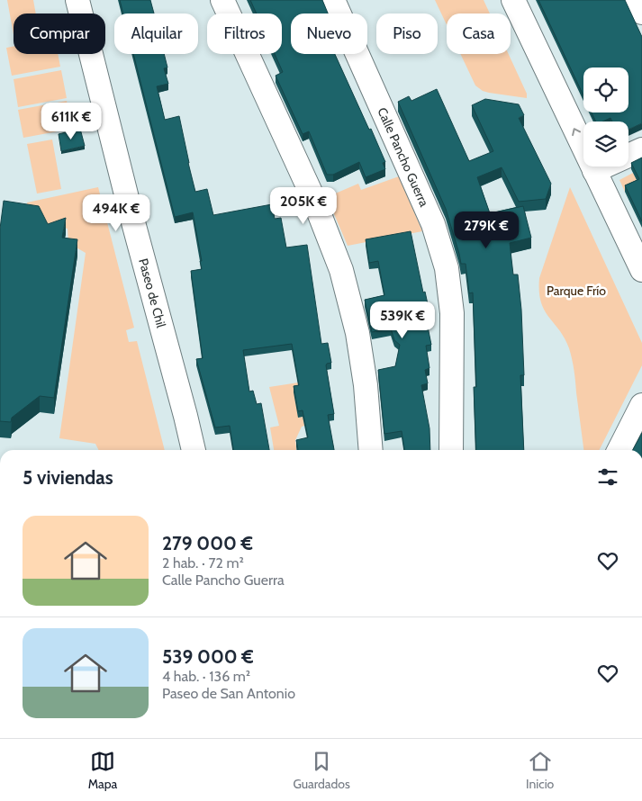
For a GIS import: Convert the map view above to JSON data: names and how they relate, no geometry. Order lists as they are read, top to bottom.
{
  "streets": {
    "street": ["Calle Pancho Guerra", "Paseo de Chil"]
  },
  "parks": ["Parque Frío"],
  "page": {
    "chip": [
      "Comprar",
      "Alquilar",
      "Filtros",
      "Nuevo",
      "Piso",
      "Casa"
    ],
    "price": [
      "611K €",
      "205K €",
      "494K €",
      "279K €",
      "539K €"
    ],
    "heading": "5 viviendas",
    "list": [
      {
        "name": "279 000 €",
        "note": "2 hab. · 72 m² · Calle Pancho Guerra"
      },
      {
        "name": "539 000 €",
        "note": "4 hab. · 136 m² · Paseo de San Antonio"
      }
    ],
    "tabs": ["Mapa", "Guardados", "Inicio"]
  }
}
